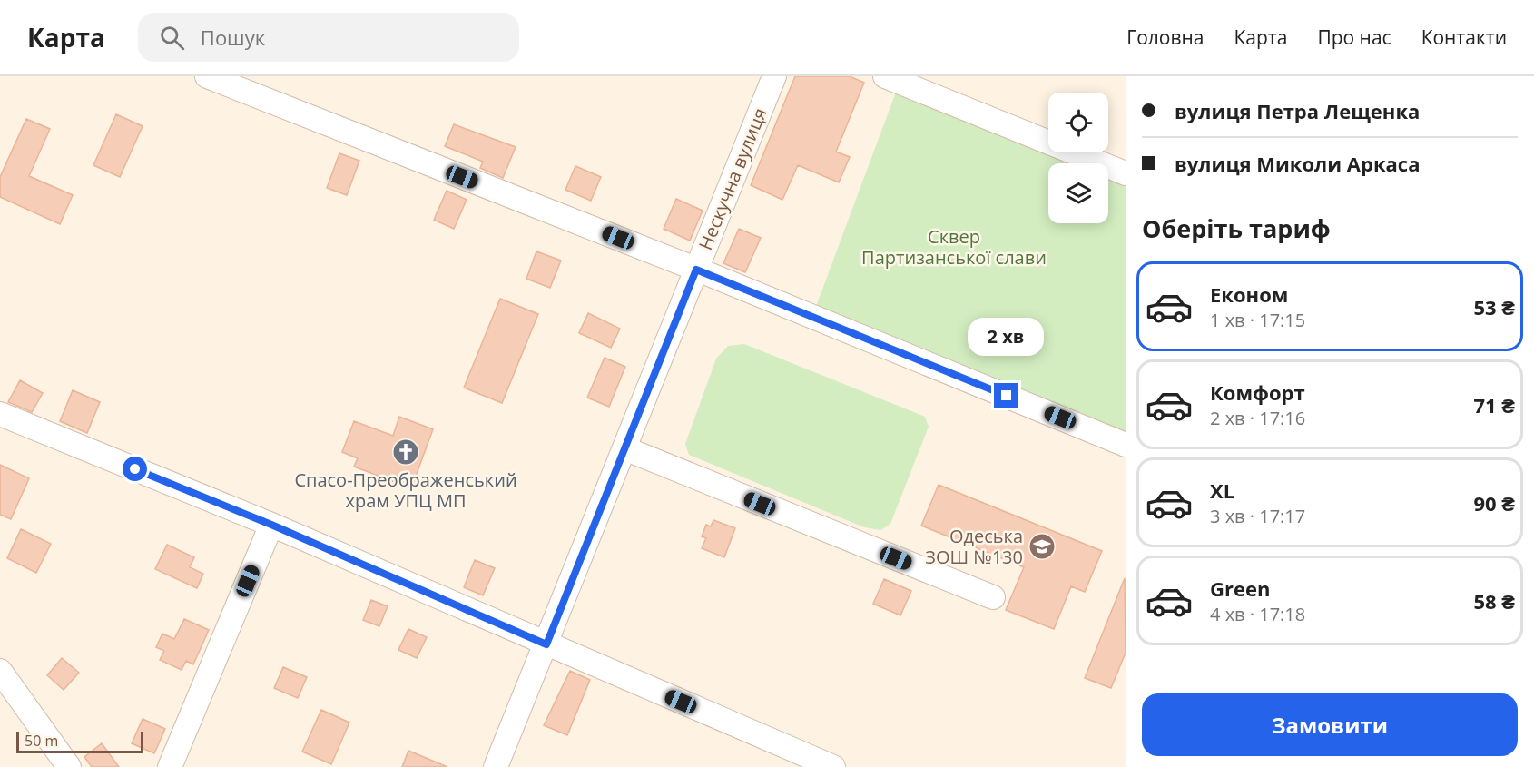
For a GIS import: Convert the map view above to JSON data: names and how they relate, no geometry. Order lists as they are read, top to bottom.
{
  "streets": {
    "street": ["Нескучна вулиця"]
  },
  "parks": ["Сквер Партизанської слави"],
  "places": {
    "church": ["Спасо-Преображенський храм УПЦ МП"],
    "school or university": ["Одеська ЗОШ №130"]
  },
  "scale_bar": "50 m",
  "page": {
    "header": "Карта",
    "search": "Пошук",
    "nav": [
      "Головна",
      "Карта",
      "Про нас",
      "Контакти"
    ],
    "banner": ["вулиця Петра Лещенка", "вулиця Миколи Аркаса"],
    "heading": "Оберіть тариф",
    "list": [
      {
        "name": "Економ",
        "note": "1 хв · 17:15",
        "value": "53 ₴"
      },
      {
        "name": "Комфорт",
        "note": "2 хв · 17:16",
        "value": "71 ₴"
      },
      {
        "name": "XL",
        "note": "3 хв · 17:17",
        "value": "90 ₴"
      },
      {
        "name": "Green",
        "note": "4 хв · 17:18",
        "value": "58 ₴"
      }
    ],
    "bubble": "2 хв",
    "buttons": "Замовити",
    "scale": "50 m"
  }
}
